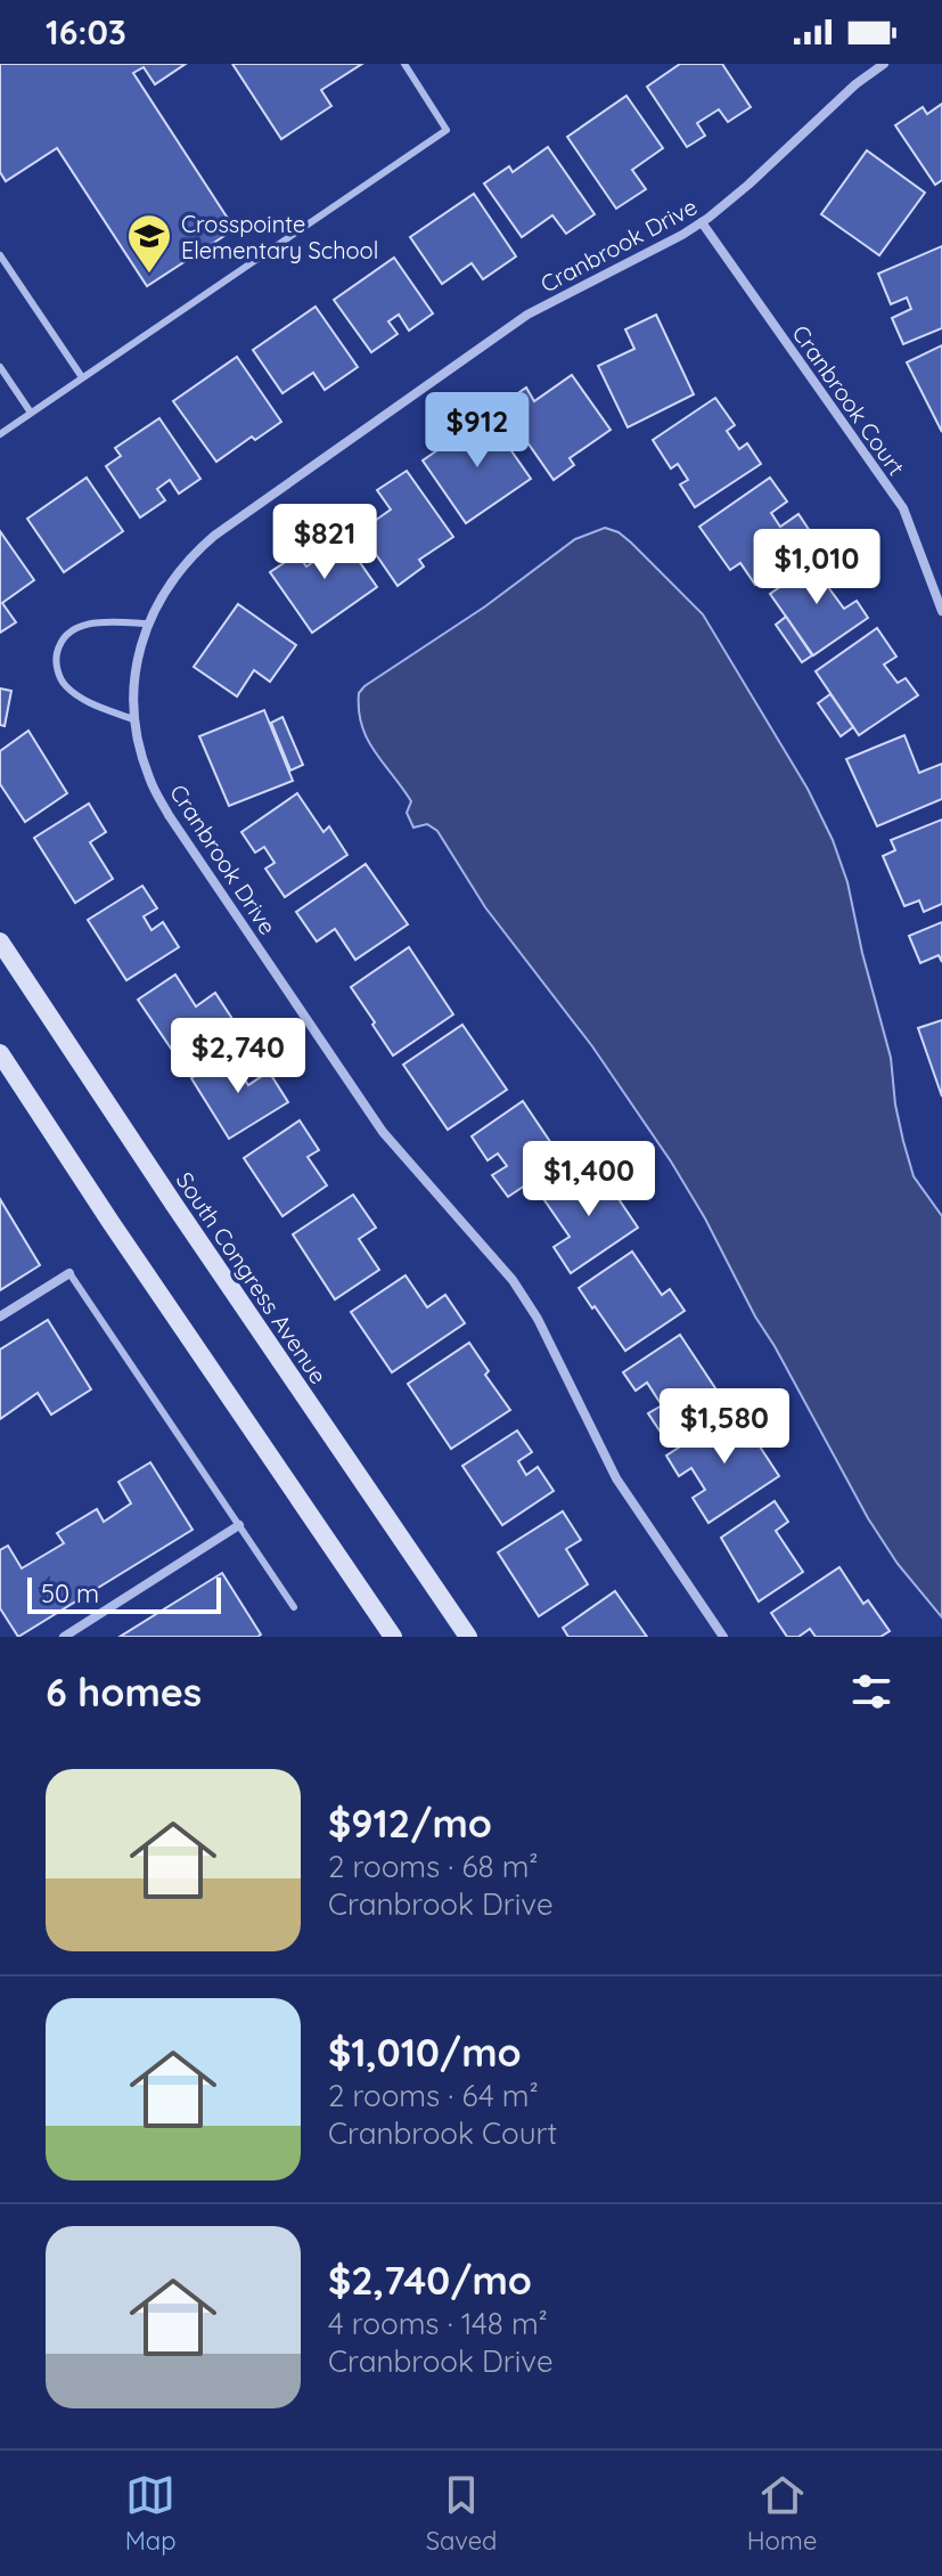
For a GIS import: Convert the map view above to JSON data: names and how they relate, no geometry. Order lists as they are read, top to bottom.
{
  "streets": {
    "main road": ["South Congress Avenue"],
    "street": ["Cranbrook Drive", "Cranbrook Court"]
  },
  "crossings": [
    ["Cranbrook Drive", "Cranbrook Court"]
  ],
  "places": {
    "school or university": ["Crosspointe Elementary School"]
  },
  "scale_bar": "50 m",
  "page": {
    "status": "16:03",
    "price": [
      "$912",
      "$821",
      "$1,010",
      "$2,740",
      "$1,400",
      "$1,580"
    ],
    "scale": "50 m",
    "heading": "6 homes",
    "list": [
      {
        "name": "$912/mo",
        "note": "2 rooms · 68 m² · Cranbrook Drive"
      },
      {
        "name": "$1,010/mo",
        "note": "2 rooms · 64 m² · Cranbrook Court"
      },
      {
        "name": "$2,740/mo",
        "note": "4 rooms · 148 m² · Cranbrook Drive"
      }
    ],
    "tabs": ["Map", "Saved", "Home"]
  }
}
